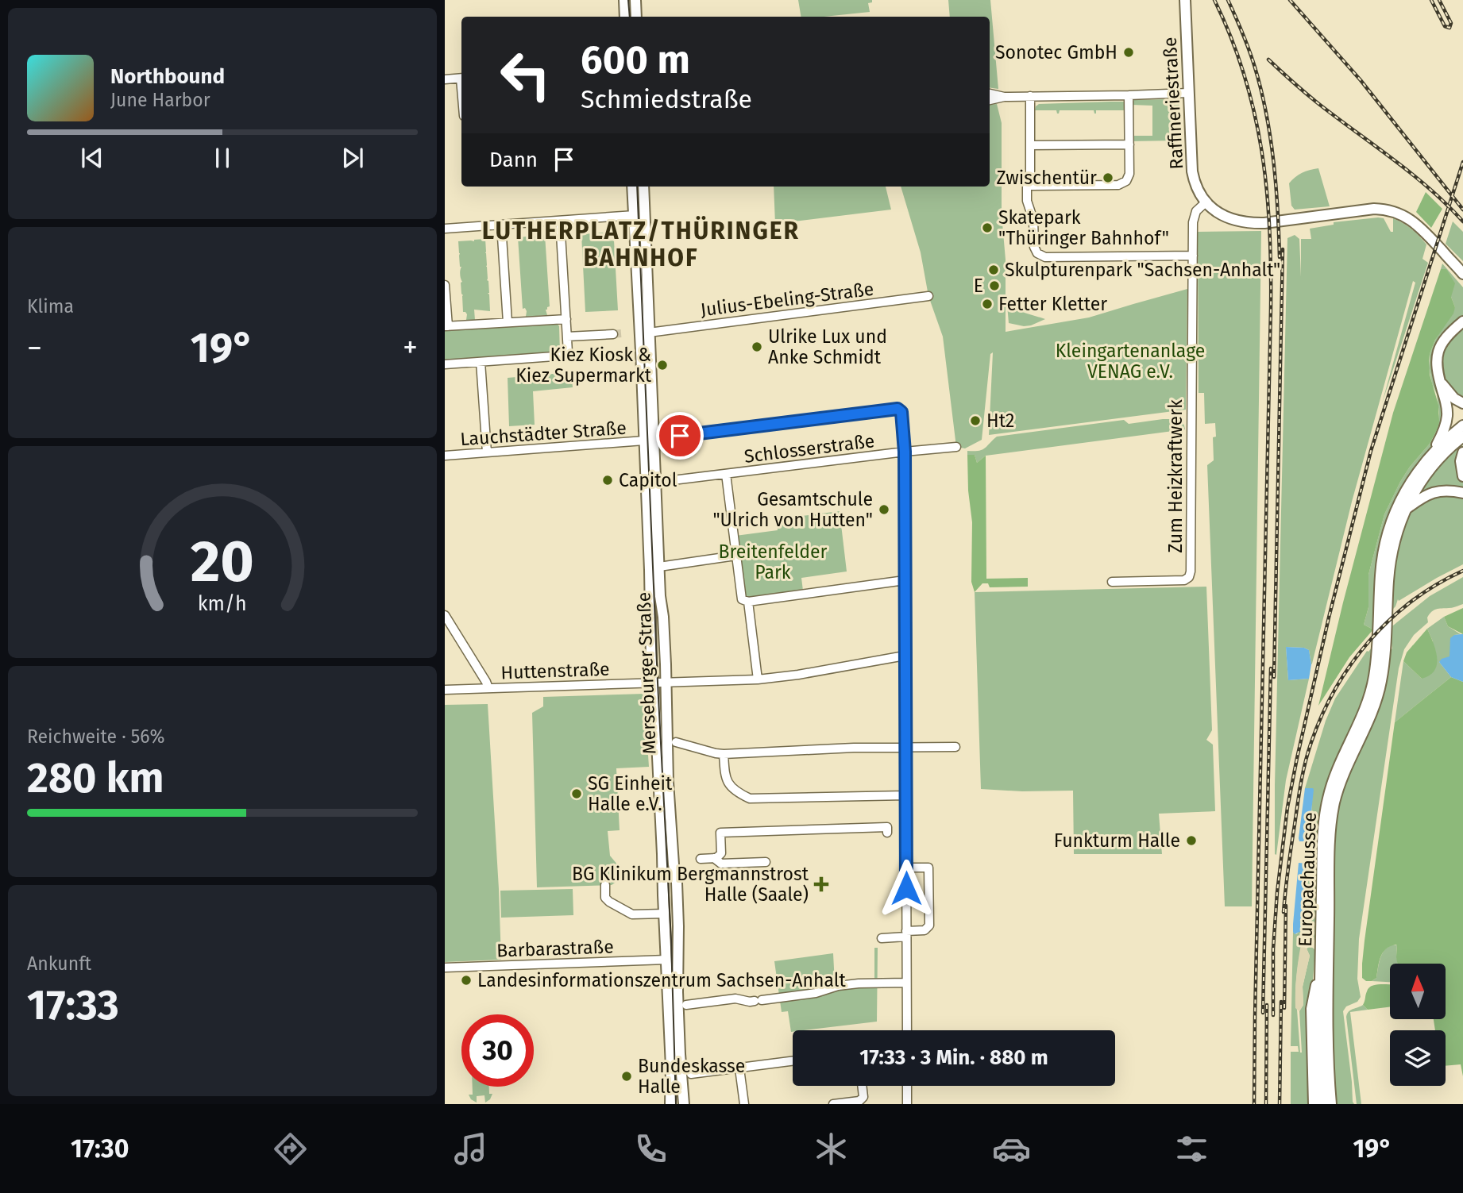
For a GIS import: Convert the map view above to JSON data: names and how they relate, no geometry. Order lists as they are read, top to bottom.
{
  "streets": {
    "main road": ["Raffineriestraße", "Merseburger Straße", "Europachaussee"],
    "street": [
      "Julius-Ebeling-Straße",
      "Lauchstädter Straße",
      "Schlosserstraße",
      "Zum Heizkraftwerk",
      "Huttenstraße",
      "Barbarastraße"
    ]
  },
  "crossings": [
    ["Raffineriestraße", "Zum Heizkraftwerk"],
    ["Julius-Ebeling-Straße", "Merseburger Straße"],
    ["Lauchstädter Straße", "Schlosserstraße"],
    ["Lauchstädter Straße", "Merseburger Straße"],
    ["Huttenstraße", "Merseburger Straße"],
    ["Merseburger Straße", "Barbarastraße"]
  ],
  "districts": ["LUTHERPLATZ/THÜRINGER BAHNHOF"],
  "parks": ["Kleingartenanlage VENAG e.V.", "Breitenfelder Park"],
  "places": {
    "other": [
      "Sonotec GmbH",
      "Zwischentür",
      "Skatepark \"Thüringer Bahnhof\"",
      "Skulpturenpark \"Sachsen-Anhalt\"",
      "E",
      "Fetter Kletter",
      "Ulrike Lux und Anke Schmidt",
      "Kiez Kiosk & Kiez Supermarkt",
      "Ht2",
      "Capitol",
      "Gesamtschule \"Ulrich von Hutten\"",
      "SG Einheit Halle e.V.",
      "Funkturm Halle",
      "Landesinformationszentrum Sachsen-Anhalt",
      "Bundeskasse Halle"
    ],
    "health": ["BG Klinikum Bergmannstrost Halle (Saale)"]
  },
  "north": "top",
  "page": {
    "turn": ["600 m", "Schmiedstraße"],
    "song": ["Northbound", "June Harbor"],
    "then": "Dann",
    "tile": [
      "Klima",
      ["Reichweite · 56%", "280 km"],
      ["Ankunft", "17:33"]
    ],
    "heat": ["−", "19°", "+"],
    "limit": "30",
    "trip": "17:33 · 3 Min. · 880 m",
    "tabs": ["17:30", "19°"],
    "gauge": ["20", "km/h"]
  }
}
